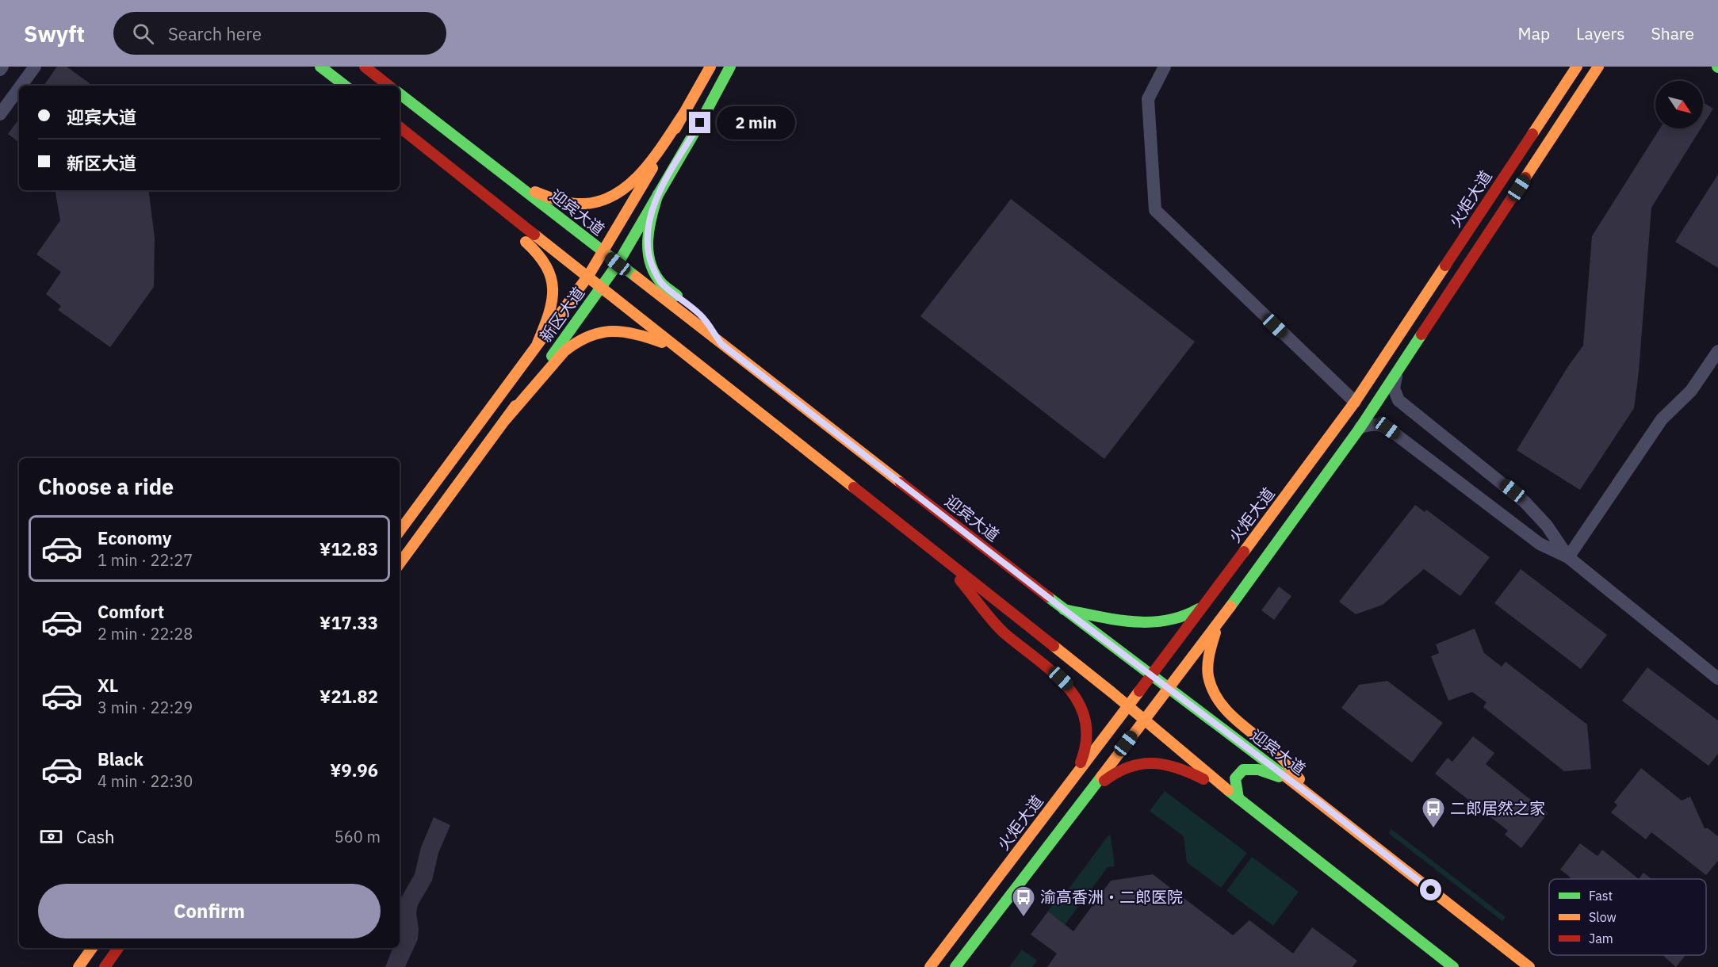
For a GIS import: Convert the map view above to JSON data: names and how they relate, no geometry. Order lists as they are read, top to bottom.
{
  "streets": {
    "main road": ["火炬大道", "迎宾大道", "新区大道"]
  },
  "crossings": [
    ["火炬大道", "迎宾大道"],
    ["迎宾大道", "新区大道"]
  ],
  "places": {
    "bus stop": ["二郎居然之家", "渝高香洲‧二郎医院"]
  },
  "legend": ["Fast", "Slow", "Jam"],
  "north": "bottom right",
  "page": {
    "header": "Swyft",
    "search": "Search here",
    "nav": ["Map", "Layers", "Share"],
    "banner": ["迎宾大道", "新区大道"],
    "bubble": "2 min",
    "heading": "Choose a ride",
    "list": [
      {
        "name": "Economy",
        "note": "1 min · 22:27",
        "value": "¥12.83"
      },
      {
        "name": "Comfort",
        "note": "2 min · 22:28",
        "value": "¥17.33"
      },
      {
        "name": "XL",
        "note": "3 min · 22:29",
        "value": "¥21.82"
      },
      {
        "name": "Black",
        "note": "4 min · 22:30",
        "value": "¥9.96"
      }
    ],
    "pay": ["Cash", "560 m"],
    "buttons": "Confirm"
  }
}
